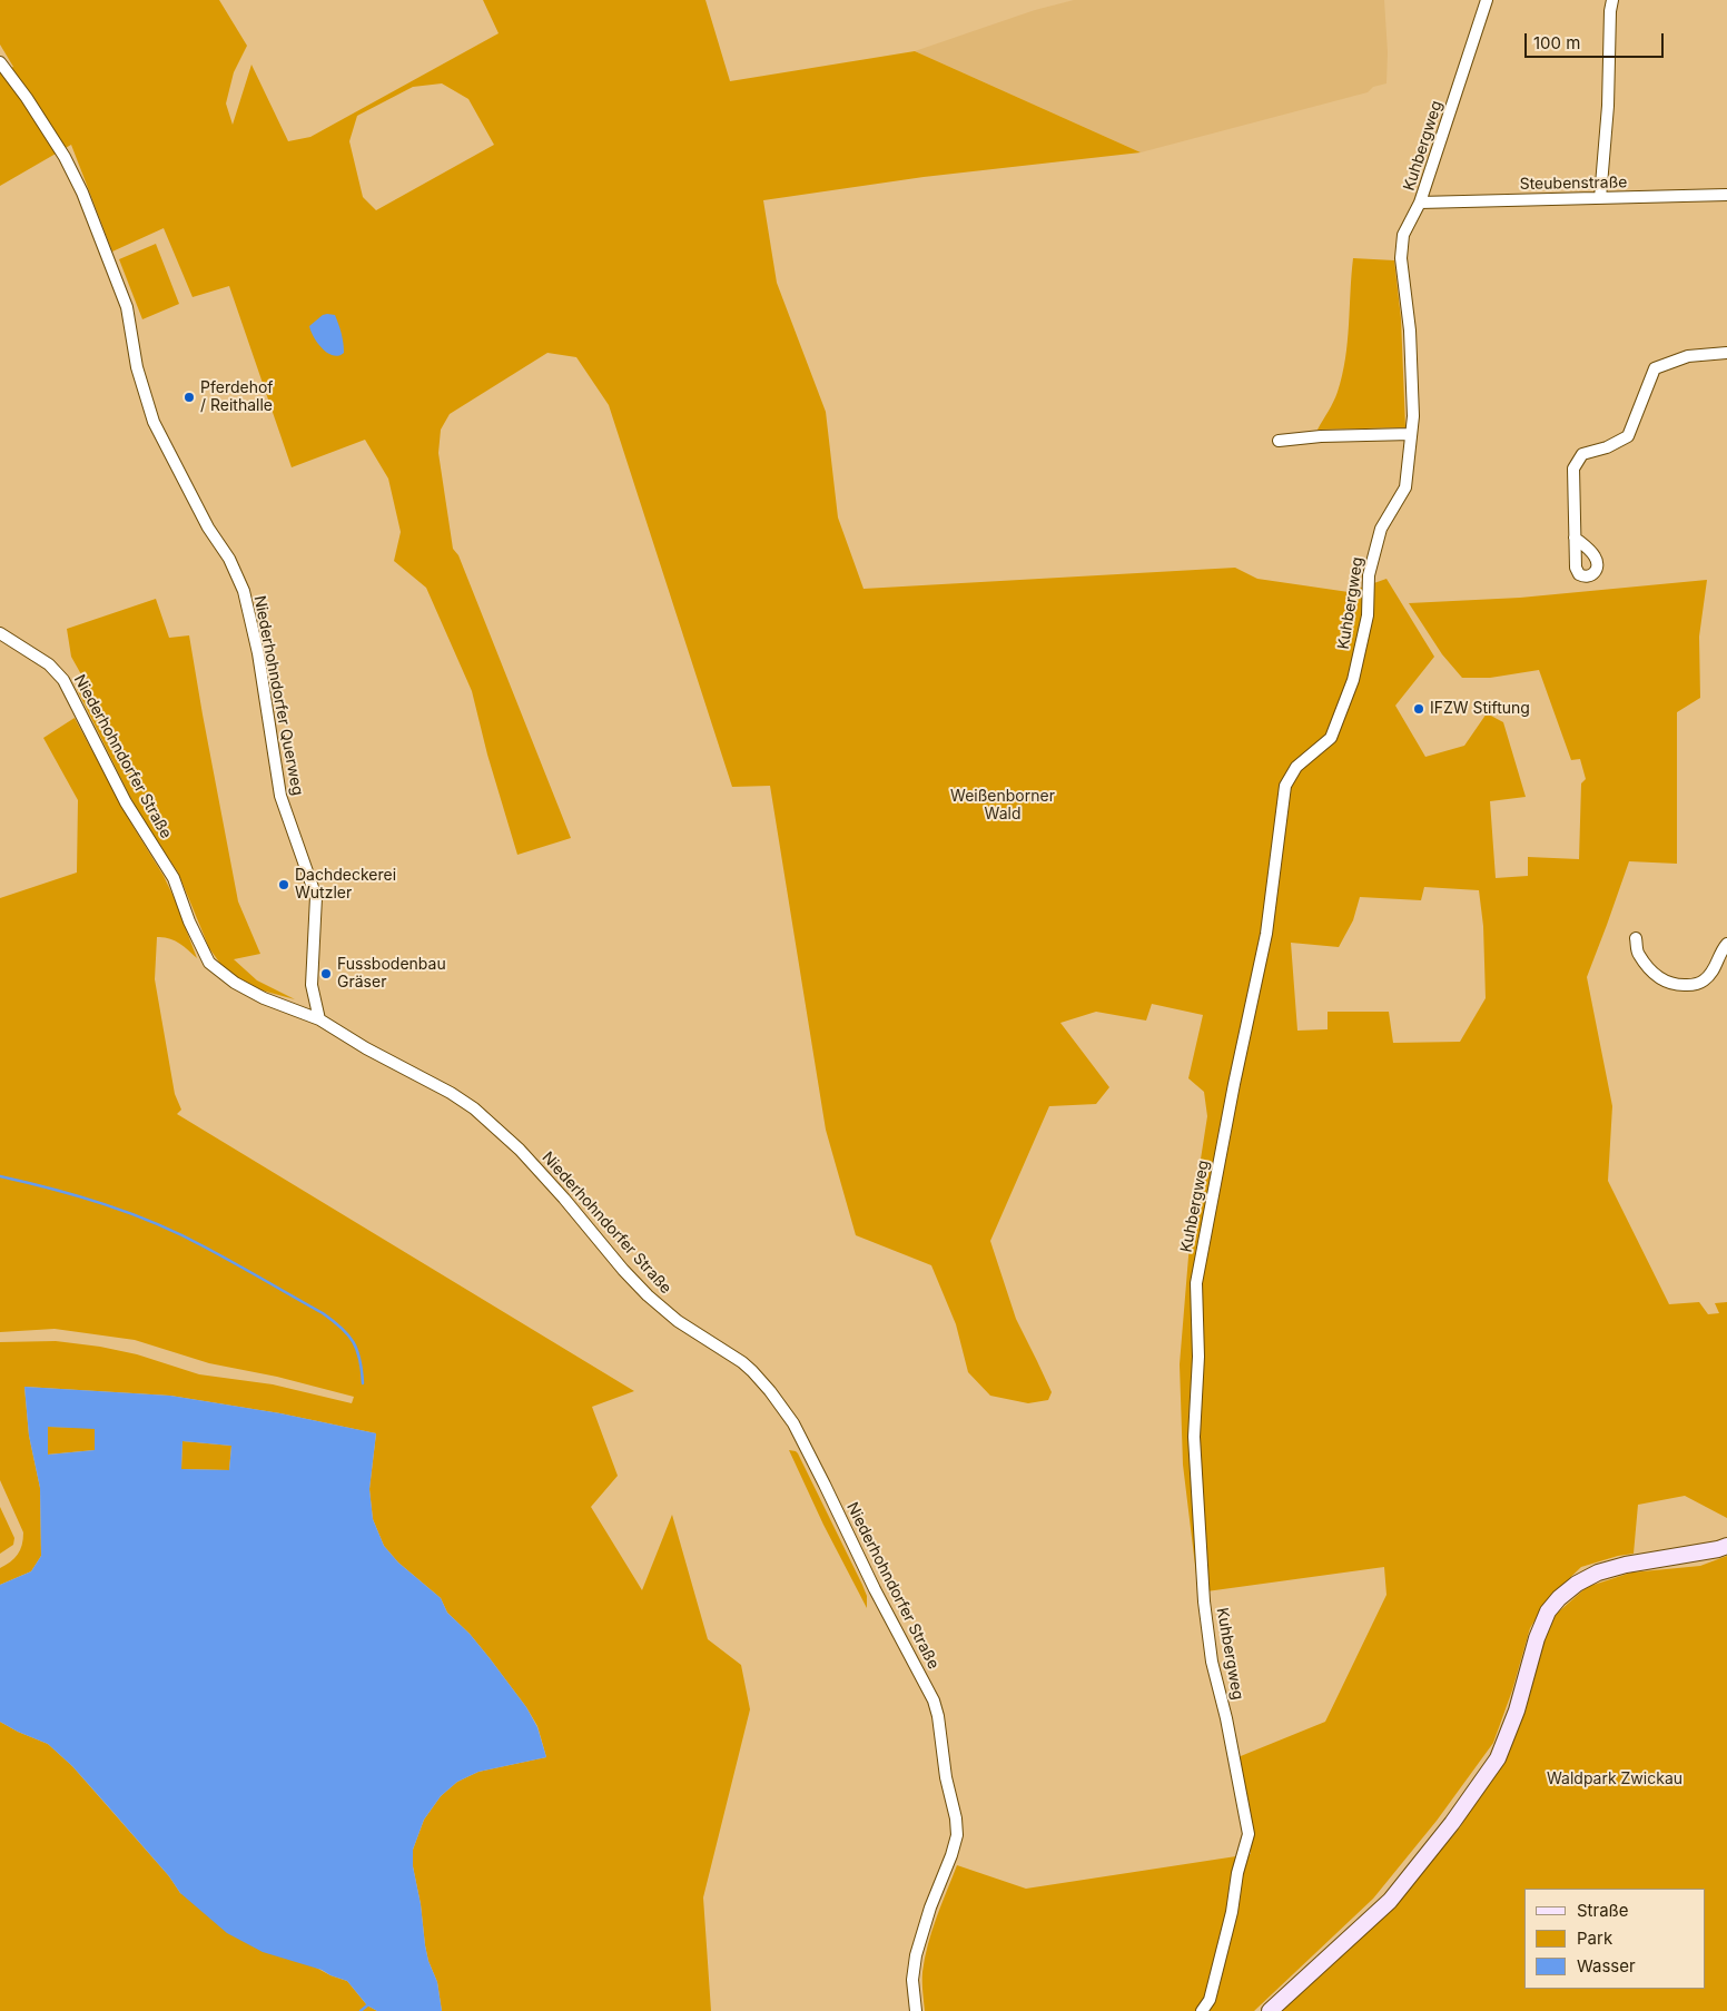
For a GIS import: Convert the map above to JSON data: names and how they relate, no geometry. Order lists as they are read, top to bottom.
{
  "streets": {
    "street": [
      "Kuhbergweg",
      "Steubenstraße",
      "Niederhohndorfer Querweg",
      "Niederhohndorfer Straße"
    ]
  },
  "crossings": [
    ["Kuhbergweg", "Steubenstraße"],
    ["Niederhohndorfer Querweg", "Niederhohndorfer Straße"]
  ],
  "parks": ["Weißenborner Wald", "Waldpark Zwickau"],
  "places": [
    "Pferdehof / Reithalle",
    "IFZW Stiftung",
    "Dachdeckerei Wutzler",
    "Fussbodenbau Gräser"
  ],
  "legend": ["Straße", "Park", "Wasser"],
  "scale_bar": "100 m"
}
